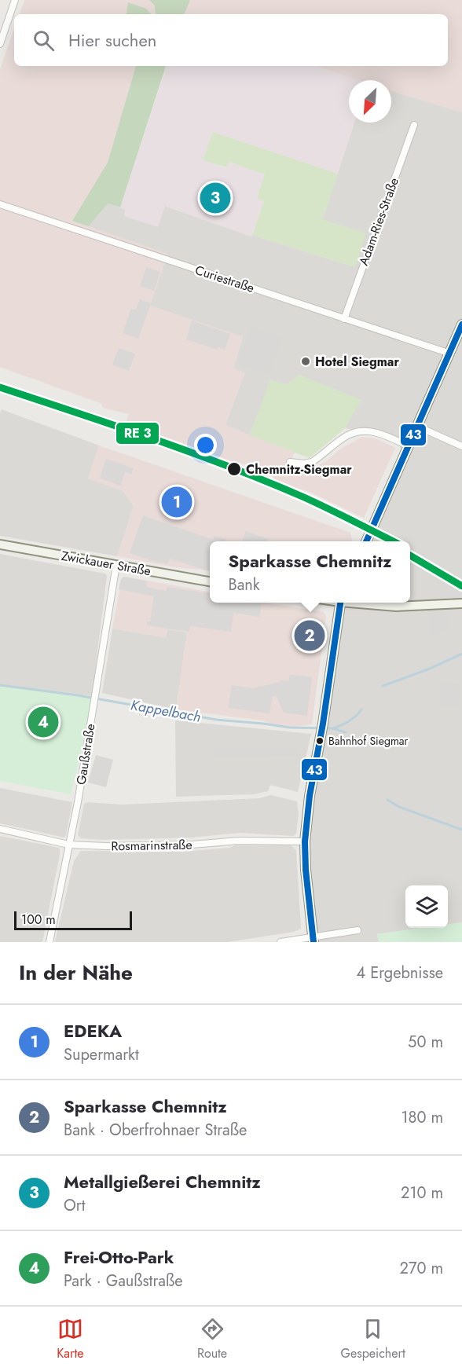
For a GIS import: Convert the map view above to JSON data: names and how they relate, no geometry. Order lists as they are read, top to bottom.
{
  "streets": {
    "main road": ["Zwickauer Straße"],
    "street": [
      "Adam-Ries-Straße",
      "Curiestraße",
      "Gaußstraße",
      "Rosmarinstraße"
    ]
  },
  "crossings": [
    ["Adam-Ries-Straße", "Curiestraße"],
    ["Zwickauer Straße", "Gaußstraße"],
    ["Gaußstraße", "Rosmarinstraße"]
  ],
  "water": ["Kappelbach"],
  "places": ["Hotel Siegmar", "Chemnitz-Siegmar", "Bahnhof Siegmar"],
  "lines": ["transit line 43"],
  "scale_bar": "100 m",
  "north": "bottom left",
  "page": {
    "search": "Hier suchen",
    "pins": [
      "3",
      "1",
      "2",
      "4"
    ],
    "popup": ["Sparkasse Chemnitz", "Bank"],
    "scale": "100 m",
    "heading": ["In der Nähe", "4 Ergebnisse"],
    "list": [
      {
        "mark": "1",
        "name": "EDEKA",
        "note": "Supermarkt",
        "value": "50 m"
      },
      {
        "mark": "2",
        "name": "Sparkasse Chemnitz",
        "note": "Bank · Oberfrohnaer Straße",
        "value": "180 m"
      },
      {
        "mark": "3",
        "name": "Metallgießerei Chemnitz",
        "note": "Ort",
        "value": "210 m"
      },
      {
        "mark": "4",
        "name": "Frei-Otto-Park",
        "note": "Park · Gaußstraße",
        "value": "270 m"
      }
    ],
    "nav": ["Karte", "Route", "Gespeichert"]
  }
}
